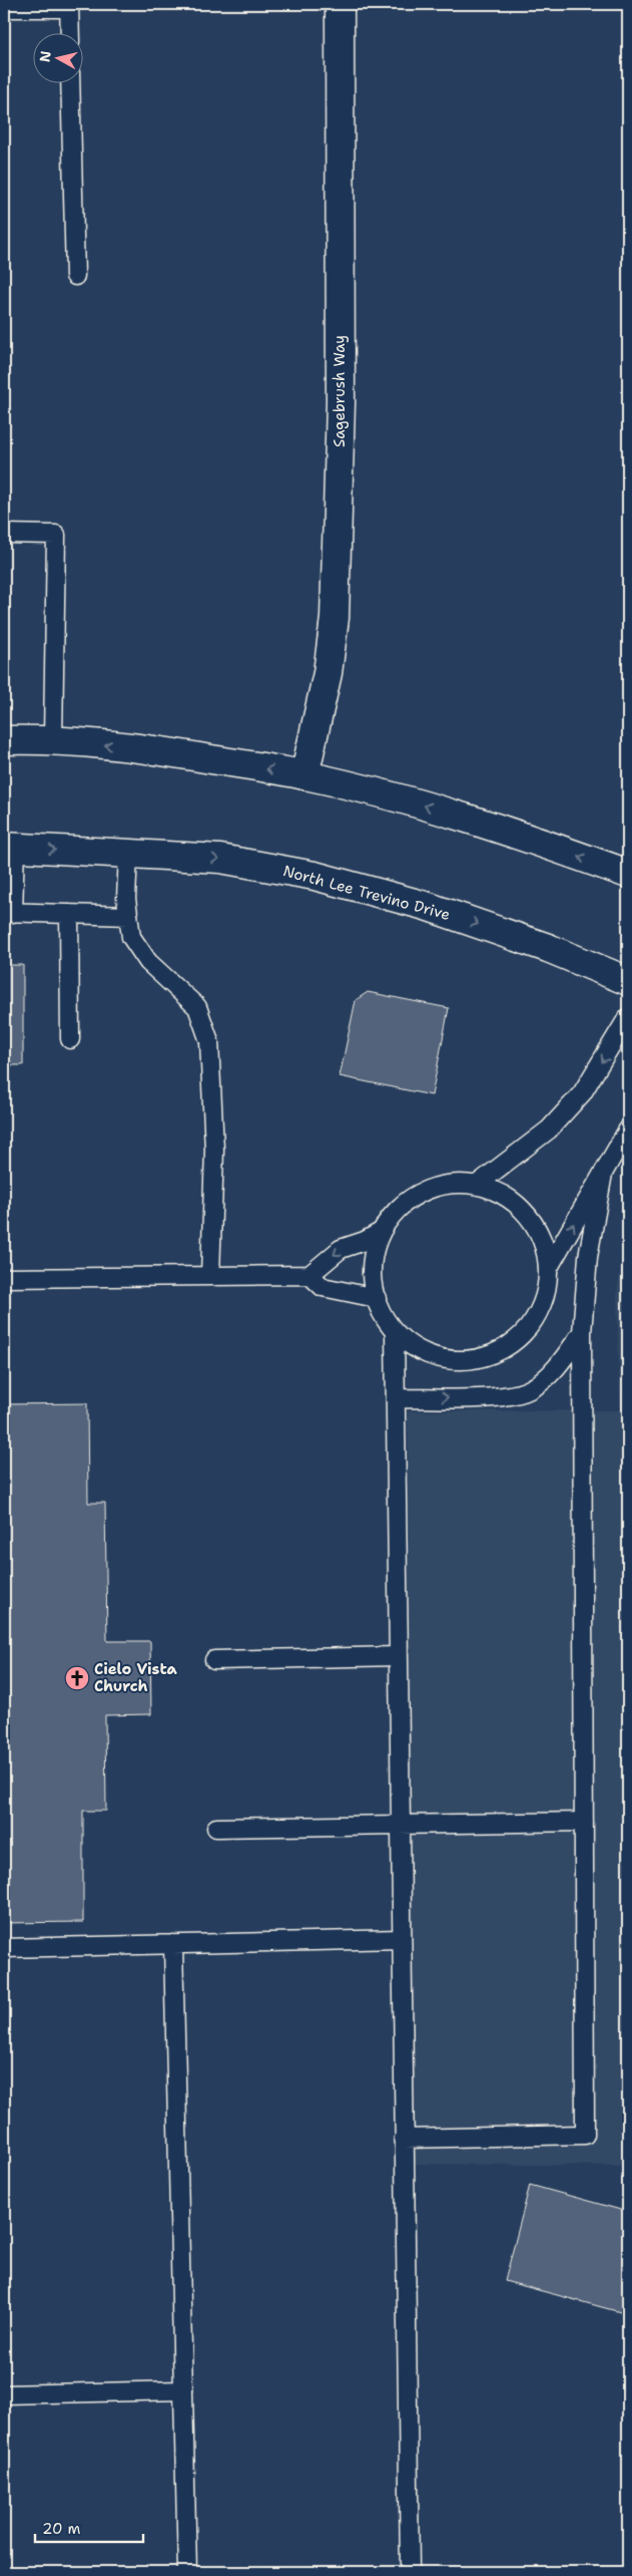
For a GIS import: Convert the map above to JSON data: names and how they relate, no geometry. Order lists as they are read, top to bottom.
{
  "streets": {
    "main road": ["Sagebrush Way", "North Lee Trevino Drive"]
  },
  "places": {
    "church": ["Cielo Vista Church"]
  },
  "scale_bar": "20 m",
  "north": "left"
}
